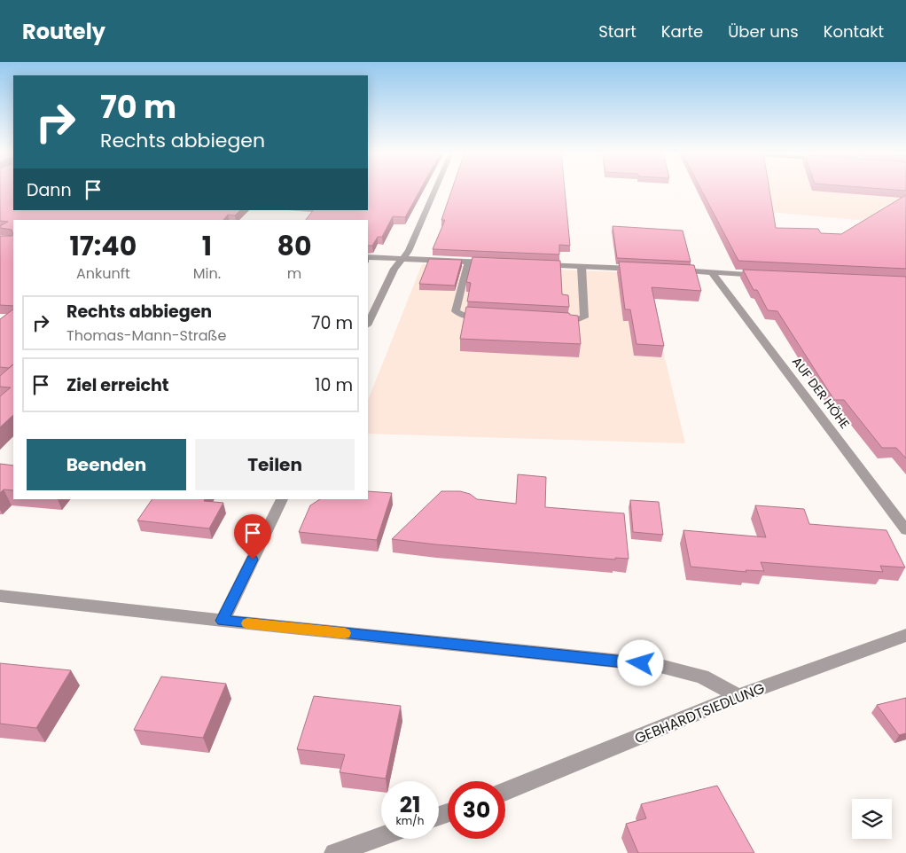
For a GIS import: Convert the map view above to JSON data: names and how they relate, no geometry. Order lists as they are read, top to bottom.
{
  "streets": {
    "street": ["AUF DER HÖHE", "GEBHARDTSIEDLUNG"]
  },
  "page": {
    "header": "Routely",
    "nav": [
      "Start",
      "Karte",
      "Über uns",
      "Kontakt"
    ],
    "turn": ["70 m", "Rechts abbiegen"],
    "then": "Dann",
    "eta": [
      "17:40",
      "Ankunft",
      "1",
      "Min.",
      "80",
      "m"
    ],
    "list": [
      {
        "name": "Rechts abbiegen",
        "note": "Thomas-Mann-Straße",
        "value": "70 m"
      },
      {
        "name": "Ziel erreicht",
        "value": "10 m"
      }
    ],
    "buttons": ["Beenden", "Teilen"],
    "speed": "21 km/h",
    "limit": "30"
  }
}
